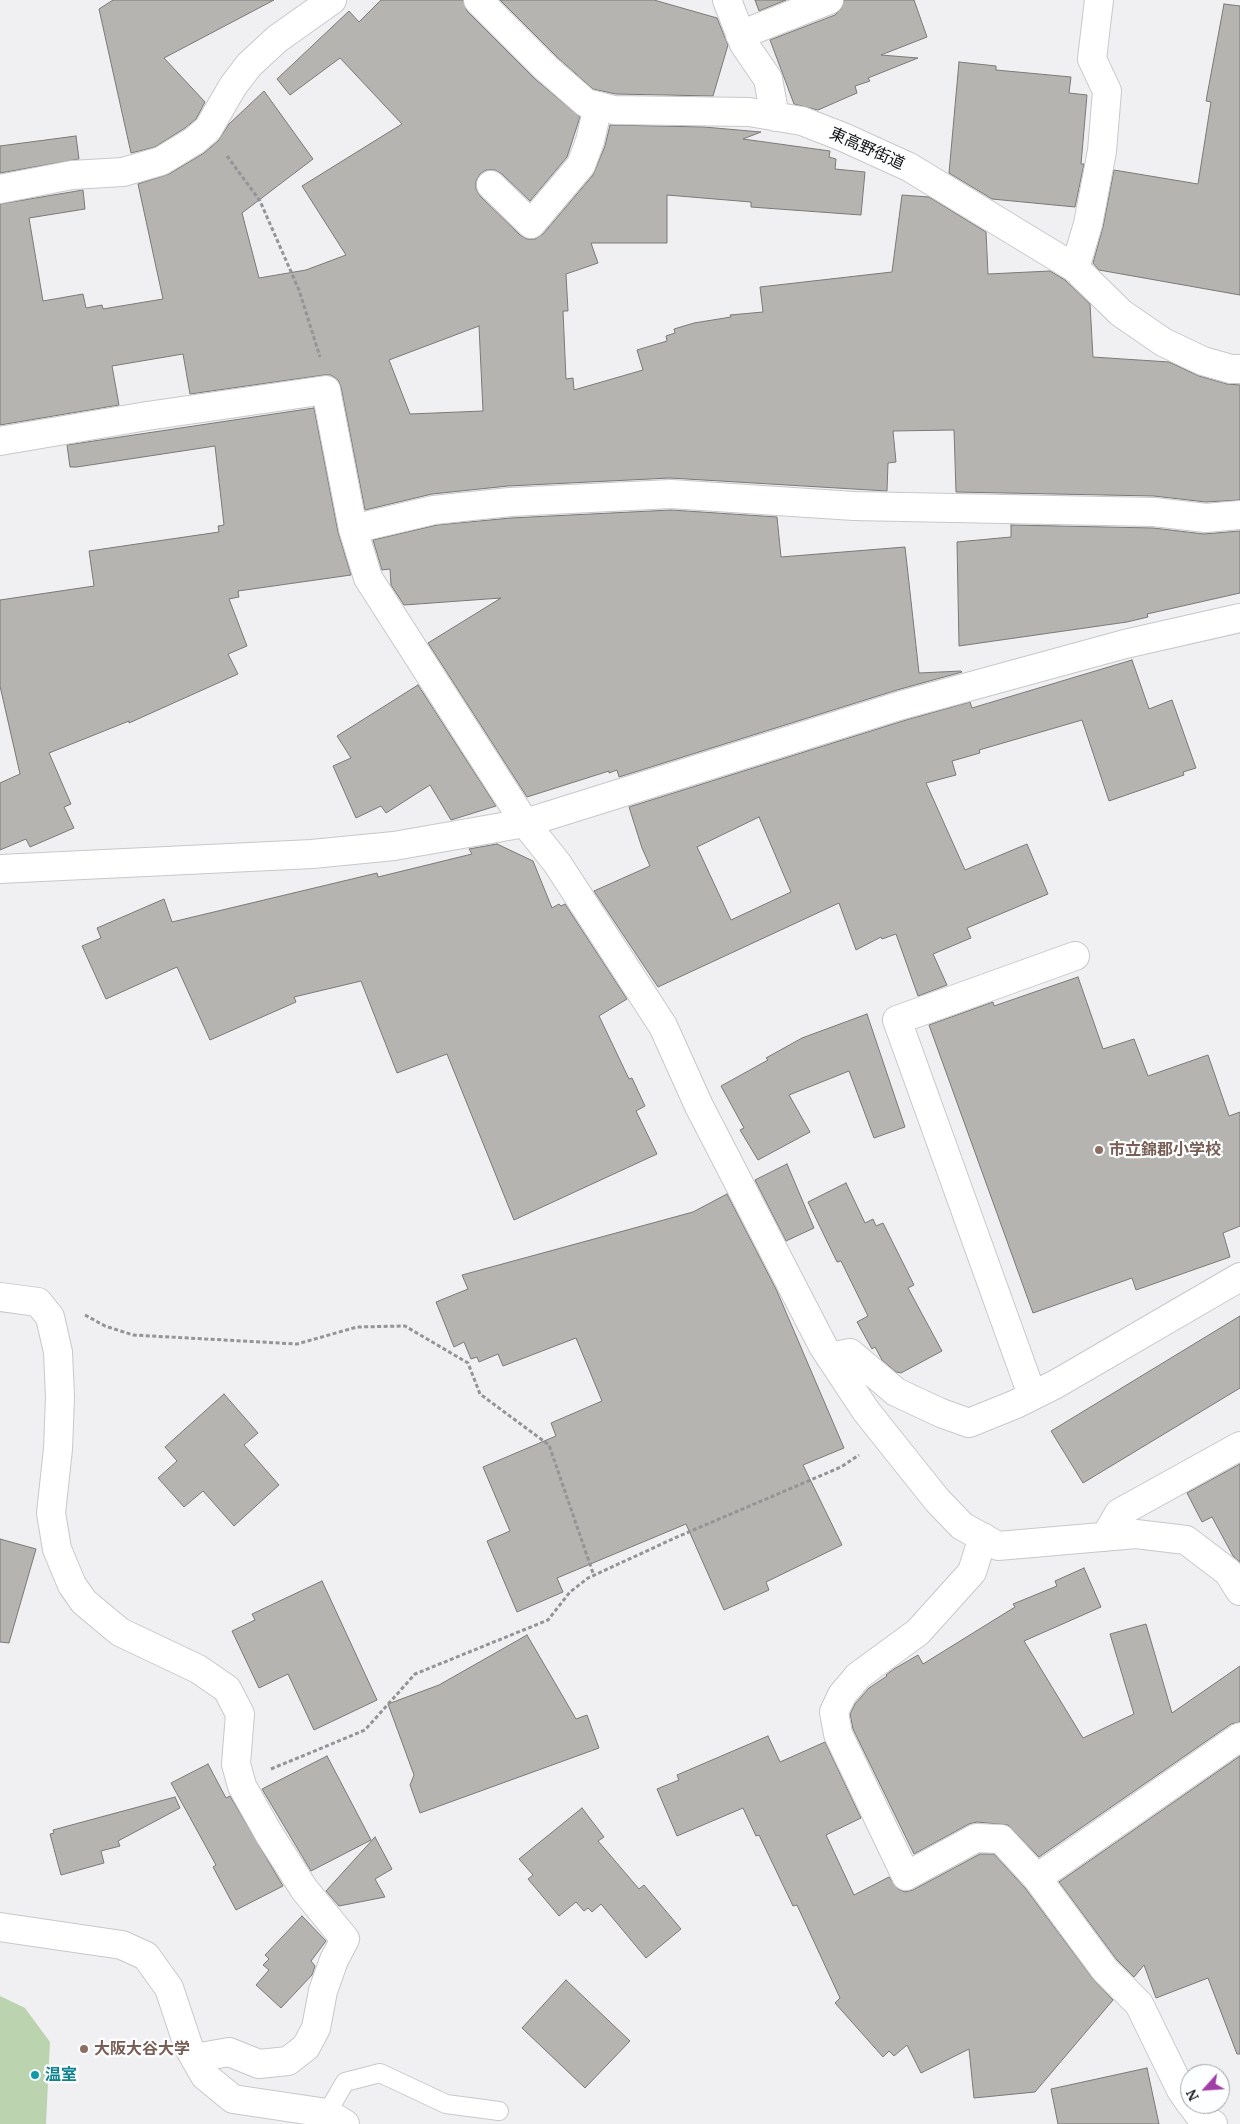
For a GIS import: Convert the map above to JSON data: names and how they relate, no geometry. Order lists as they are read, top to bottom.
{
  "streets": {
    "street": ["東高野街道"]
  },
  "places": ["市立錦郡小学校", "大阪大谷大学", "温室"],
  "north": "bottom left"
}
